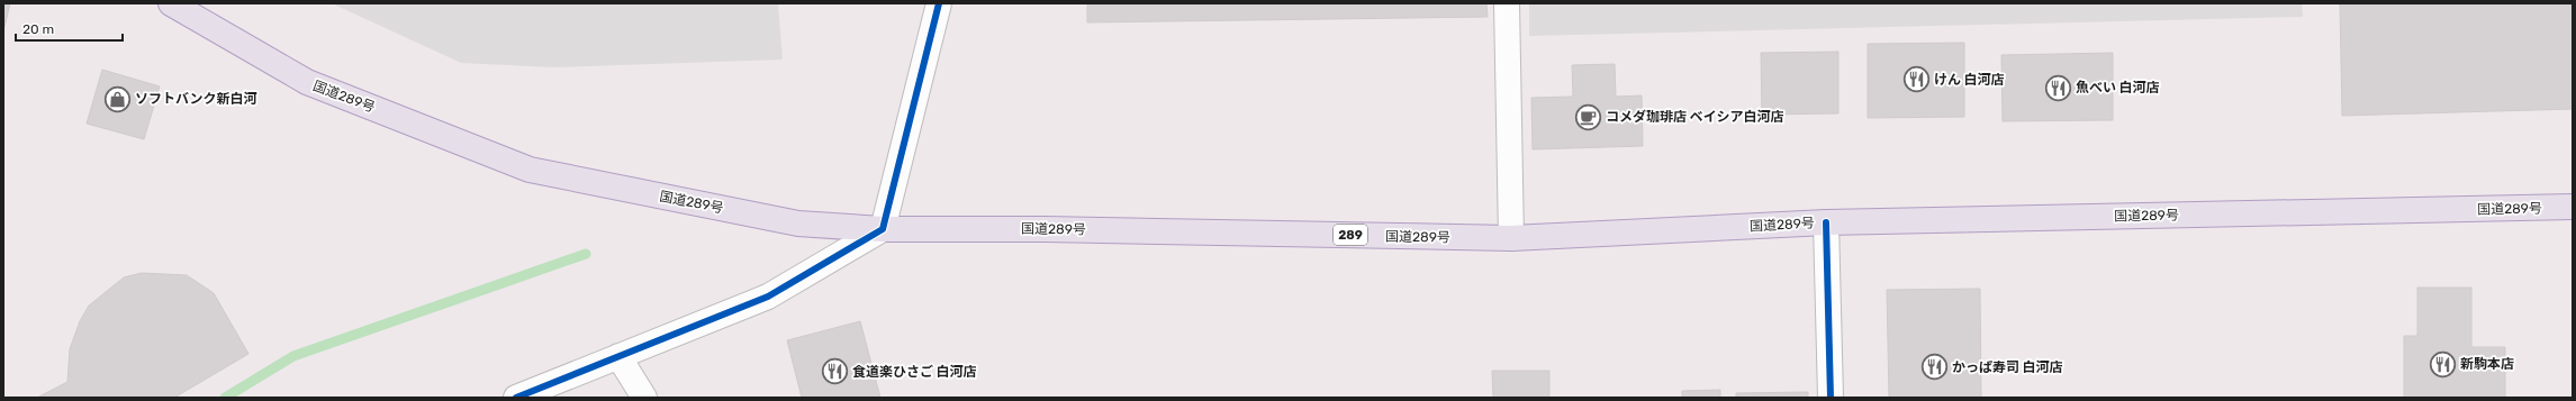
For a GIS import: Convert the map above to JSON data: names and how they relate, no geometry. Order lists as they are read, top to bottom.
{
  "streets": {
    "highway": ["国道289号", "289"]
  },
  "places": {
    "restaurant": [
      "けん 白河店",
      "魚べい 白河店",
      "新駒本店",
      "かっぱ寿司 白河店",
      "食道楽ひさご 白河店"
    ],
    "shop": ["ソフトバンク新白河"],
    "cafe": ["コメダ珈琲店 ベイシア白河店"]
  },
  "scale_bar": "20 m"
}
